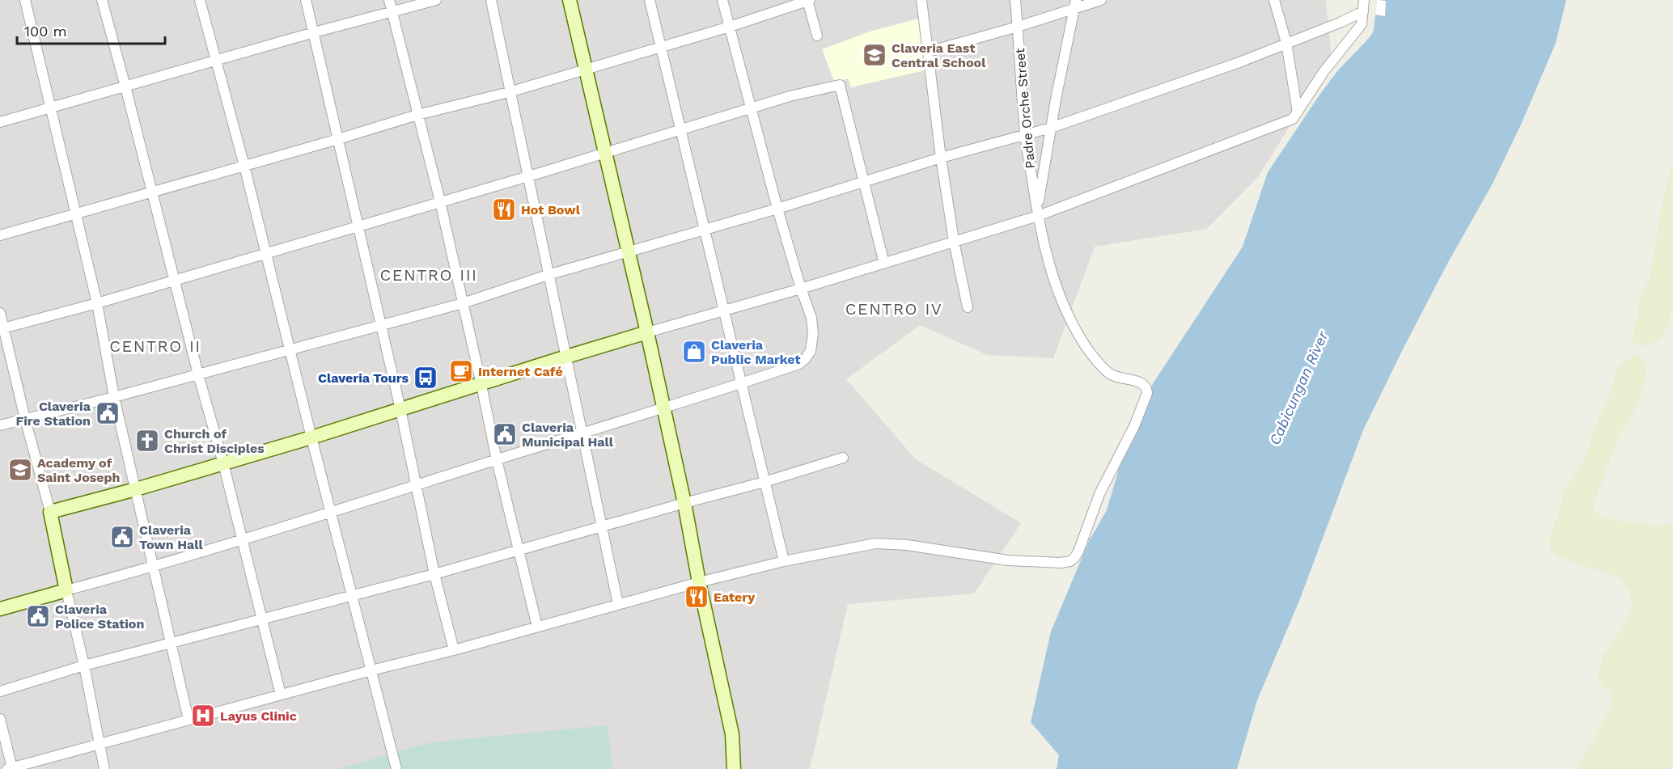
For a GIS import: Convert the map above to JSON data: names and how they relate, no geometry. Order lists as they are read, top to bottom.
{
  "streets": {
    "street": ["Padre Orche Street"]
  },
  "districts": ["CENTRO III", "CENTRO IV", "CENTRO II"],
  "water": ["Cabicungan River"],
  "places": {
    "school or university": ["Claveria East Central School", "Academy of Saint Joseph"],
    "restaurant": ["Hot Bowl", "Eatery"],
    "shop": ["Claveria Public Market"],
    "cafe": ["Internet Café"],
    "bus stop": ["Claveria Tours"],
    "public building": [
      "Claveria Fire Station",
      "Claveria Municipal Hall",
      "Claveria Town Hall",
      "Claveria Police Station"
    ],
    "church": ["Church of Christ Disciples"],
    "hospital": ["Layus Clinic"]
  },
  "scale_bar": "100 m"
}
